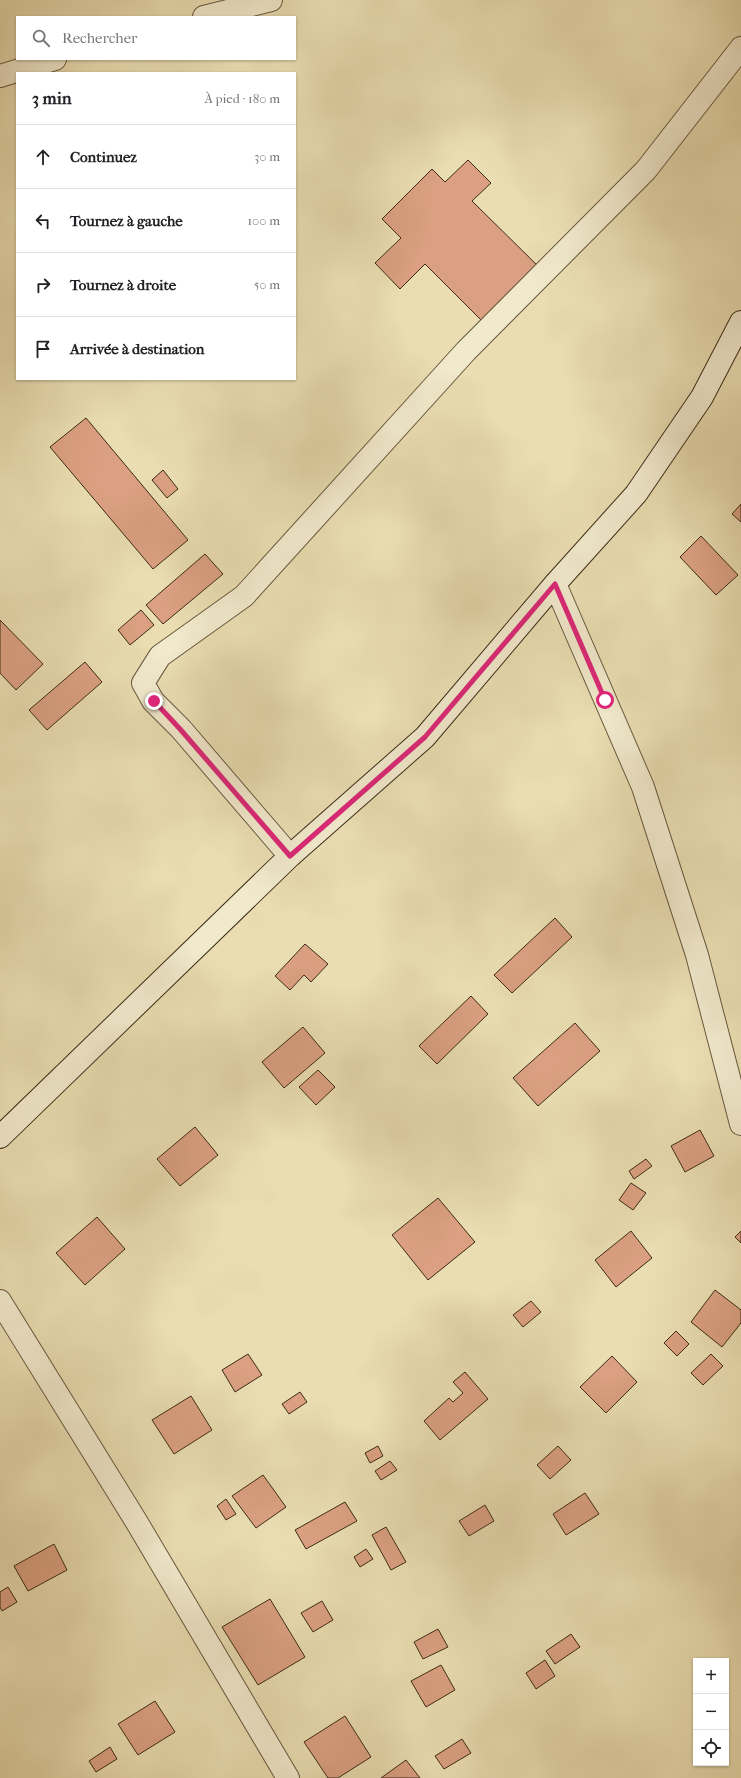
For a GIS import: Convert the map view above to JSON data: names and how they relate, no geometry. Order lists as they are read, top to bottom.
{
  "page": {
    "search": "Rechercher",
    "heading": ["3 min", "À pied · 180 m"],
    "list": [
      ["Continuez", "30 m"],
      ["Tournez à gauche", "100 m"],
      ["Tournez à droite", "50 m"],
      "Arrivée à destination"
    ],
    "map_buttons": ["+", "−"]
  }
}
